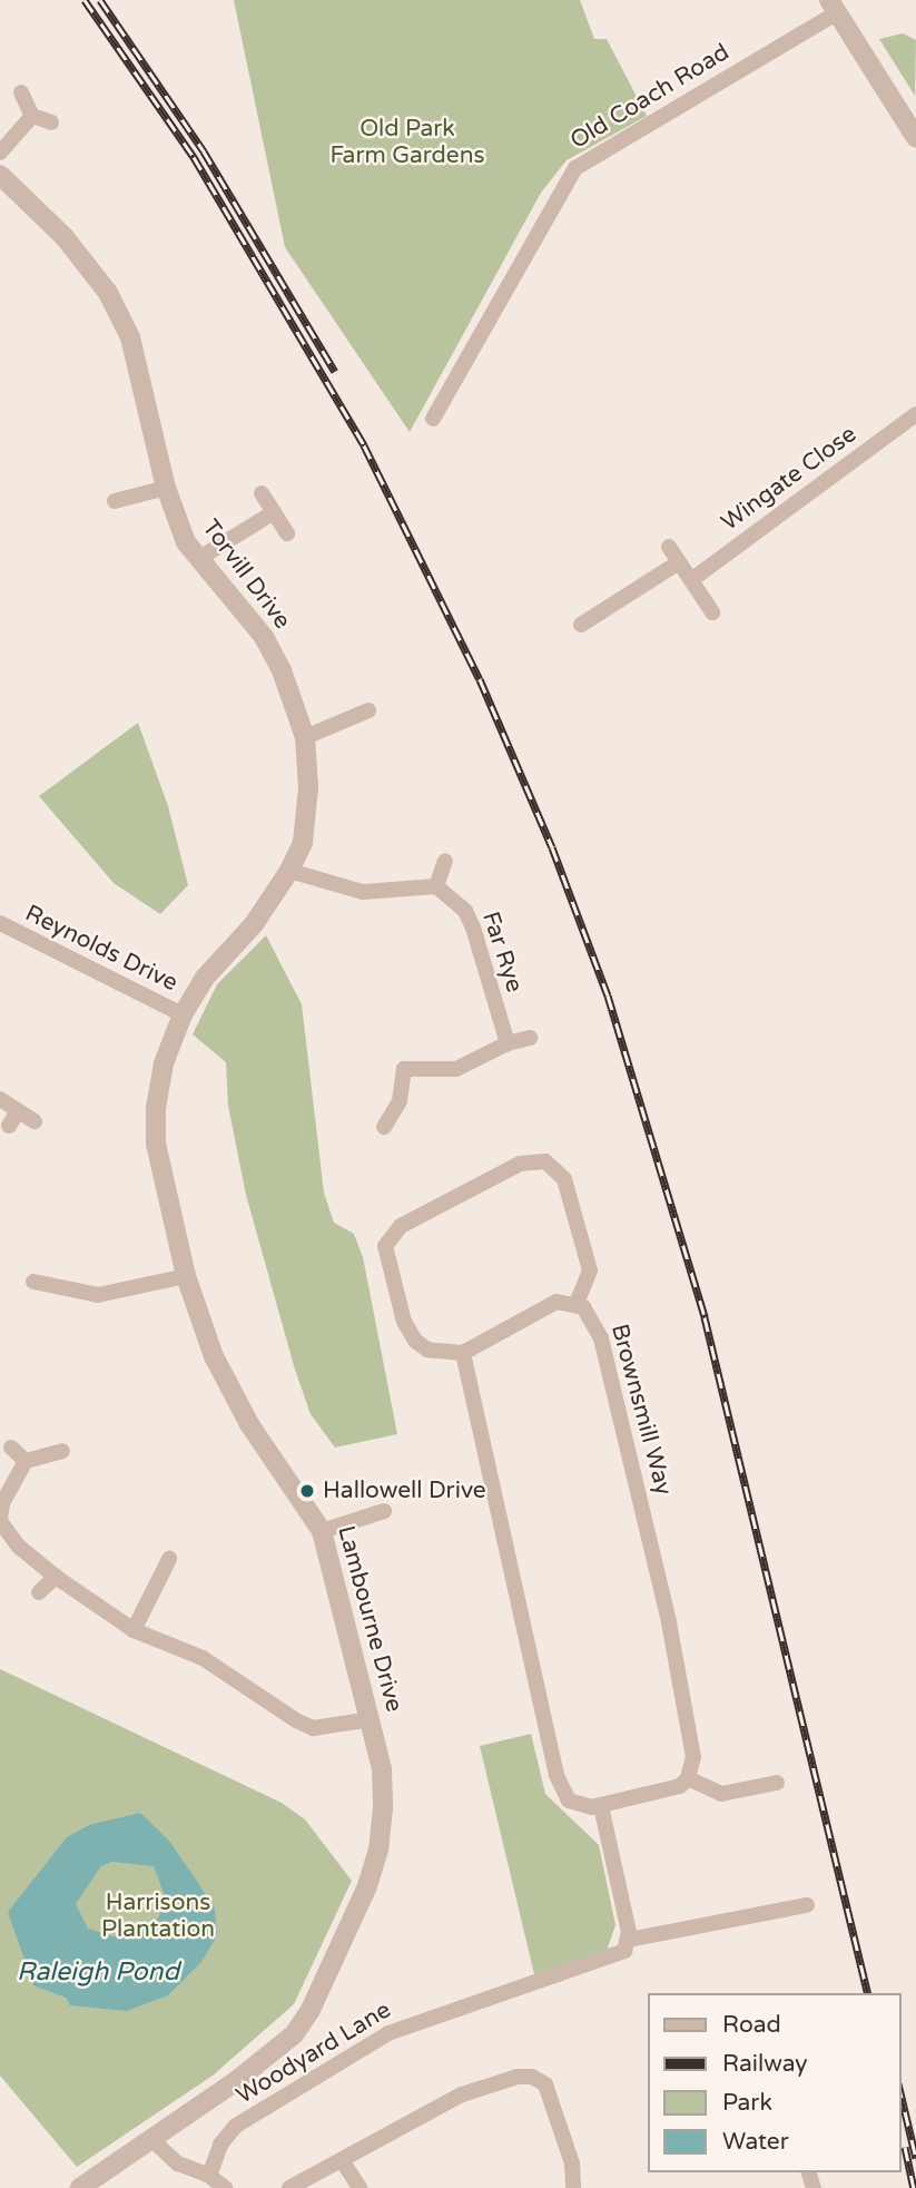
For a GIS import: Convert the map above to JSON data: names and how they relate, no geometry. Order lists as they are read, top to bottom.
{
  "streets": {
    "street": [
      "Old Coach Road",
      "Wingate Close",
      "Torvill Drive",
      "Reynolds Drive",
      "Far Rye",
      "Brownsmill Way",
      "Lambourne Drive",
      "Woodyard Lane"
    ]
  },
  "crossings": [
    ["Torvill Drive", "Lambourne Drive"],
    ["Reynolds Drive", "Lambourne Drive"]
  ],
  "water": ["Raleigh Pond"],
  "parks": ["Old Park Farm Gardens", "Harrisons Plantation"],
  "places": ["Hallowell Drive"],
  "legend": [
    "Road",
    "Railway",
    "Park",
    "Water"
  ]
}
